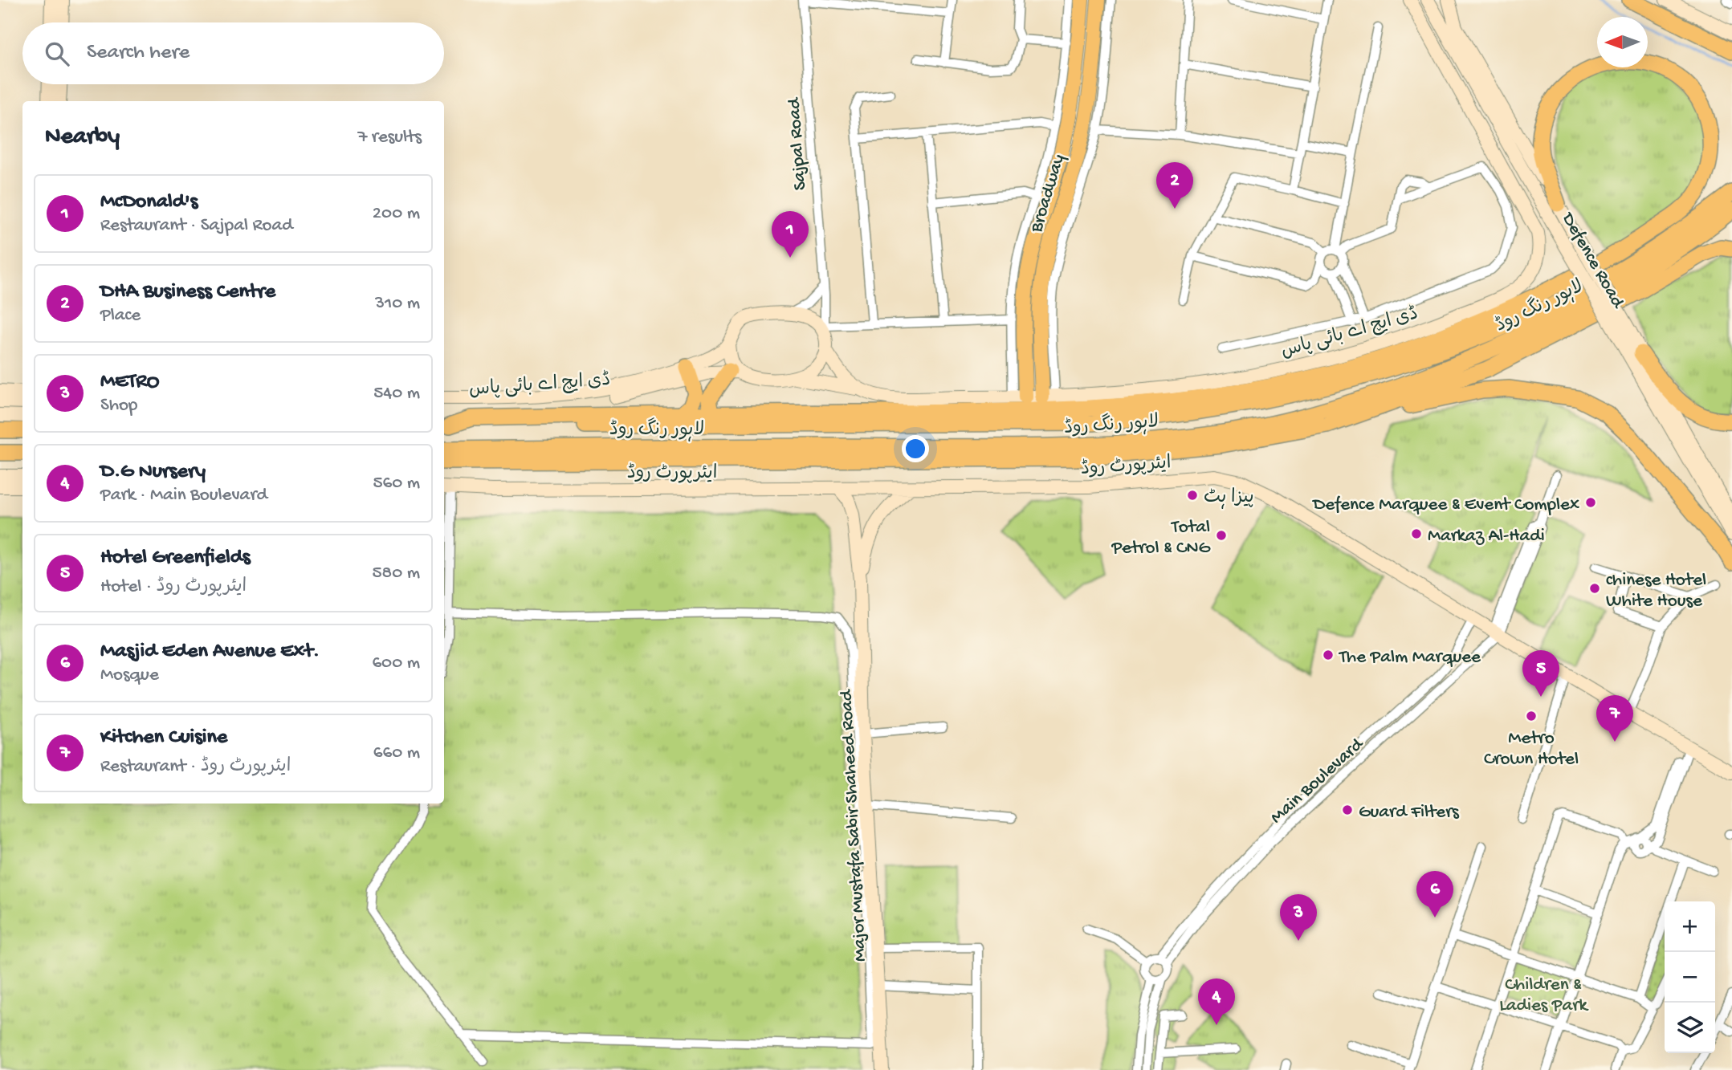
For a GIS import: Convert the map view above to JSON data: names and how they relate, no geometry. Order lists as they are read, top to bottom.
{
  "streets": {
    "highway": ["لاہور رنگ روڈ"],
    "main road": [
      "Broadway",
      "Defence Road",
      "ڈی ایچ اے بائی پاس",
      "ایئرپورٹ روڈ",
      "Major Mustafa Sabir Shaheed Road"
    ],
    "street": ["Sajpal Road", "Main Boulevard"]
  },
  "crossings": [
    ["Sajpal Road", "ڈی ایچ اے بائی پاس"],
    ["Broadway", "ڈی ایچ اے بائی پاس"],
    ["ایئرپورٹ روڈ", "Main Boulevard"]
  ],
  "parks": ["Children & Ladies Park"],
  "places": [
    "پیزا ہٹ",
    "Defence Marquee & Event Complex",
    "Markaz Al-Hadi",
    "Total Petrol & CNG",
    "chinese Hotel White House",
    "The Palm Marquee",
    "Metro Crown Hotel",
    "Guard Filters"
  ],
  "north": "left",
  "page": {
    "search": "Search here",
    "heading": ["Nearby", "7 results"],
    "pins": [
      "2",
      "1",
      "5",
      "7",
      "6",
      "3",
      "4"
    ],
    "list": [
      {
        "mark": "1",
        "name": "McDonald's",
        "note": "Restaurant · Sajpal Road",
        "value": "200 m"
      },
      {
        "mark": "2",
        "name": "DHA Business Centre",
        "note": "Place",
        "value": "310 m"
      },
      {
        "mark": "3",
        "name": "METRO",
        "note": "Shop",
        "value": "540 m"
      },
      {
        "mark": "4",
        "name": "D.G Nursery",
        "note": "Park · Main Boulevard",
        "value": "560 m"
      },
      {
        "mark": "5",
        "name": "Hotel Greenfields",
        "note": "Hotel · ایئرپورٹ روڈ",
        "value": "580 m"
      },
      {
        "mark": "6",
        "name": "Masjid Eden Avenue Ext.",
        "note": "Mosque",
        "value": "600 m"
      },
      {
        "mark": "7",
        "name": "Kitchen Cuisine",
        "note": "Restaurant · ایئرپورٹ روڈ",
        "value": "660 m"
      }
    ],
    "map_buttons": ["+", "−"]
  }
}
